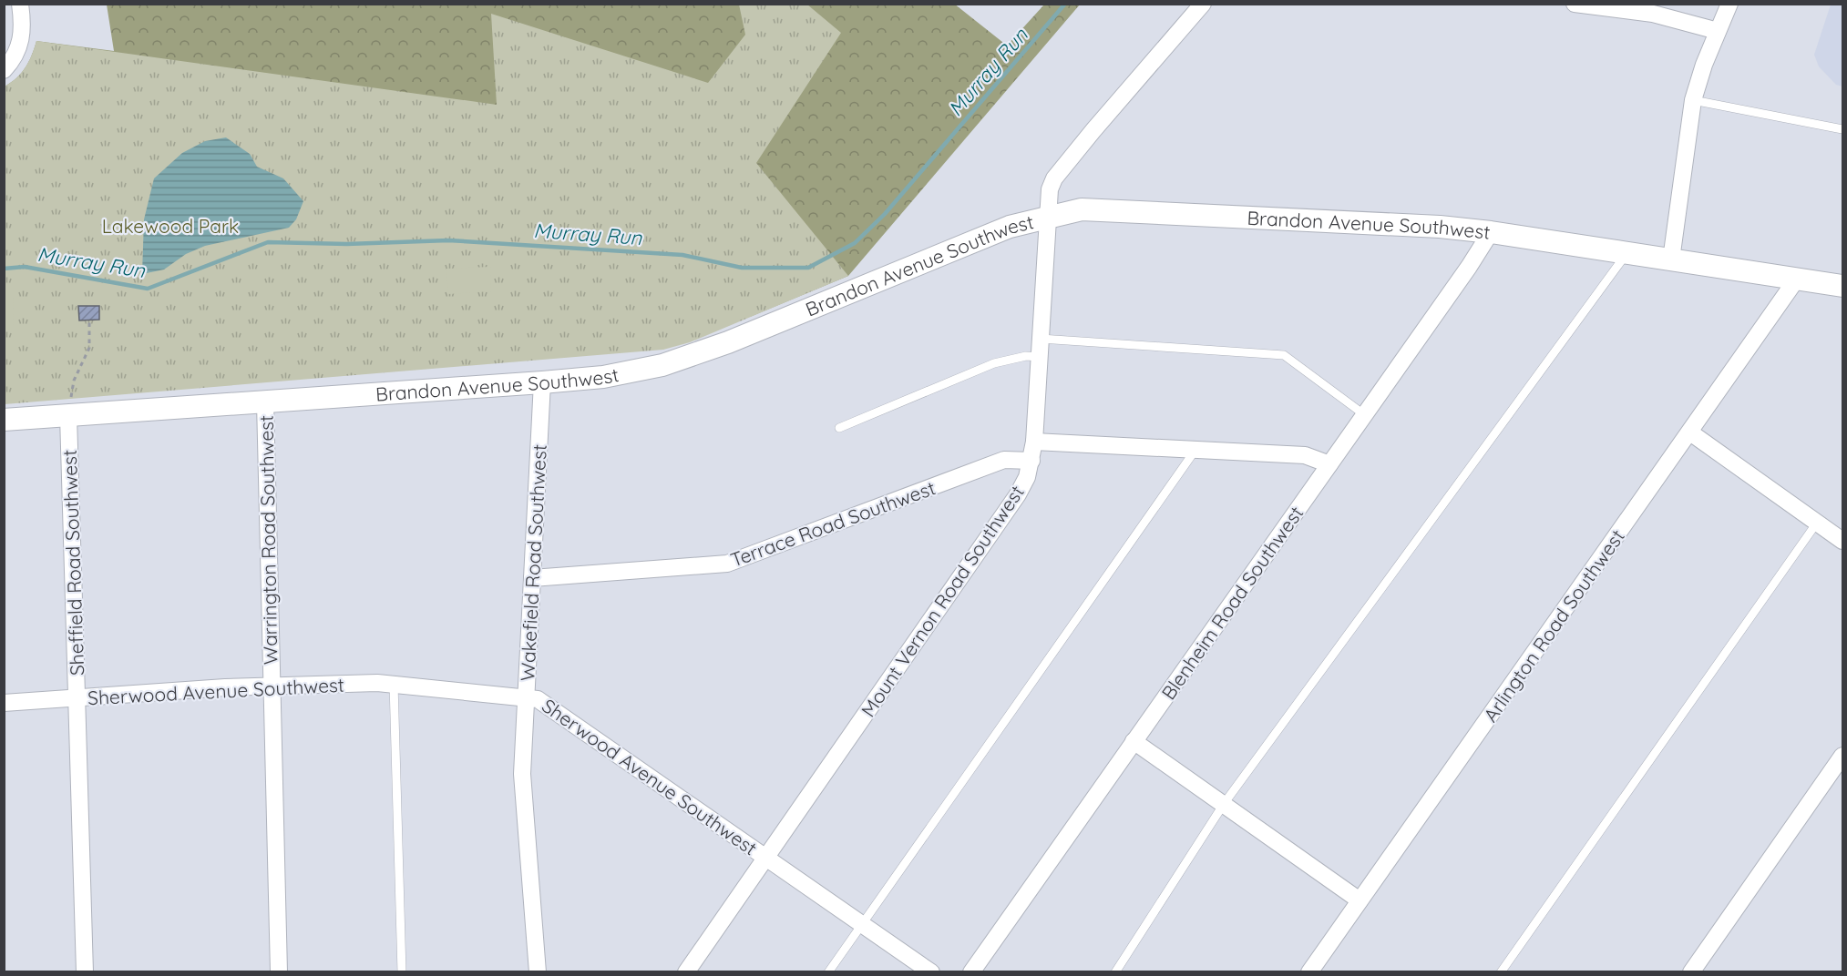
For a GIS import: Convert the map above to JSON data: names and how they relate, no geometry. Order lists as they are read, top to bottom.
{
  "streets": {
    "main road": ["Brandon Avenue Southwest"],
    "street": [
      "Terrace Road Southwest",
      "Warrington Road Southwest",
      "Sheffield Road Southwest",
      "Wakefield Road Southwest",
      "Mount Vernon Road Southwest",
      "Blenheim Road Southwest",
      "Arlington Road Southwest",
      "Sherwood Avenue Southwest"
    ]
  },
  "crossings": [
    ["Brandon Avenue Southwest", "Warrington Road Southwest"],
    ["Brandon Avenue Southwest", "Sheffield Road Southwest"],
    ["Brandon Avenue Southwest", "Wakefield Road Southwest"],
    ["Brandon Avenue Southwest", "Mount Vernon Road Southwest"],
    ["Brandon Avenue Southwest", "Blenheim Road Southwest"],
    ["Brandon Avenue Southwest", "Arlington Road Southwest"],
    ["Terrace Road Southwest", "Wakefield Road Southwest"],
    ["Terrace Road Southwest", "Mount Vernon Road Southwest"],
    ["Warrington Road Southwest", "Sherwood Avenue Southwest"],
    ["Sheffield Road Southwest", "Sherwood Avenue Southwest"],
    ["Wakefield Road Southwest", "Sherwood Avenue Southwest"],
    ["Mount Vernon Road Southwest", "Sherwood Avenue Southwest"]
  ],
  "water": ["Murray Run"],
  "parks": ["Lakewood Park"]
}
